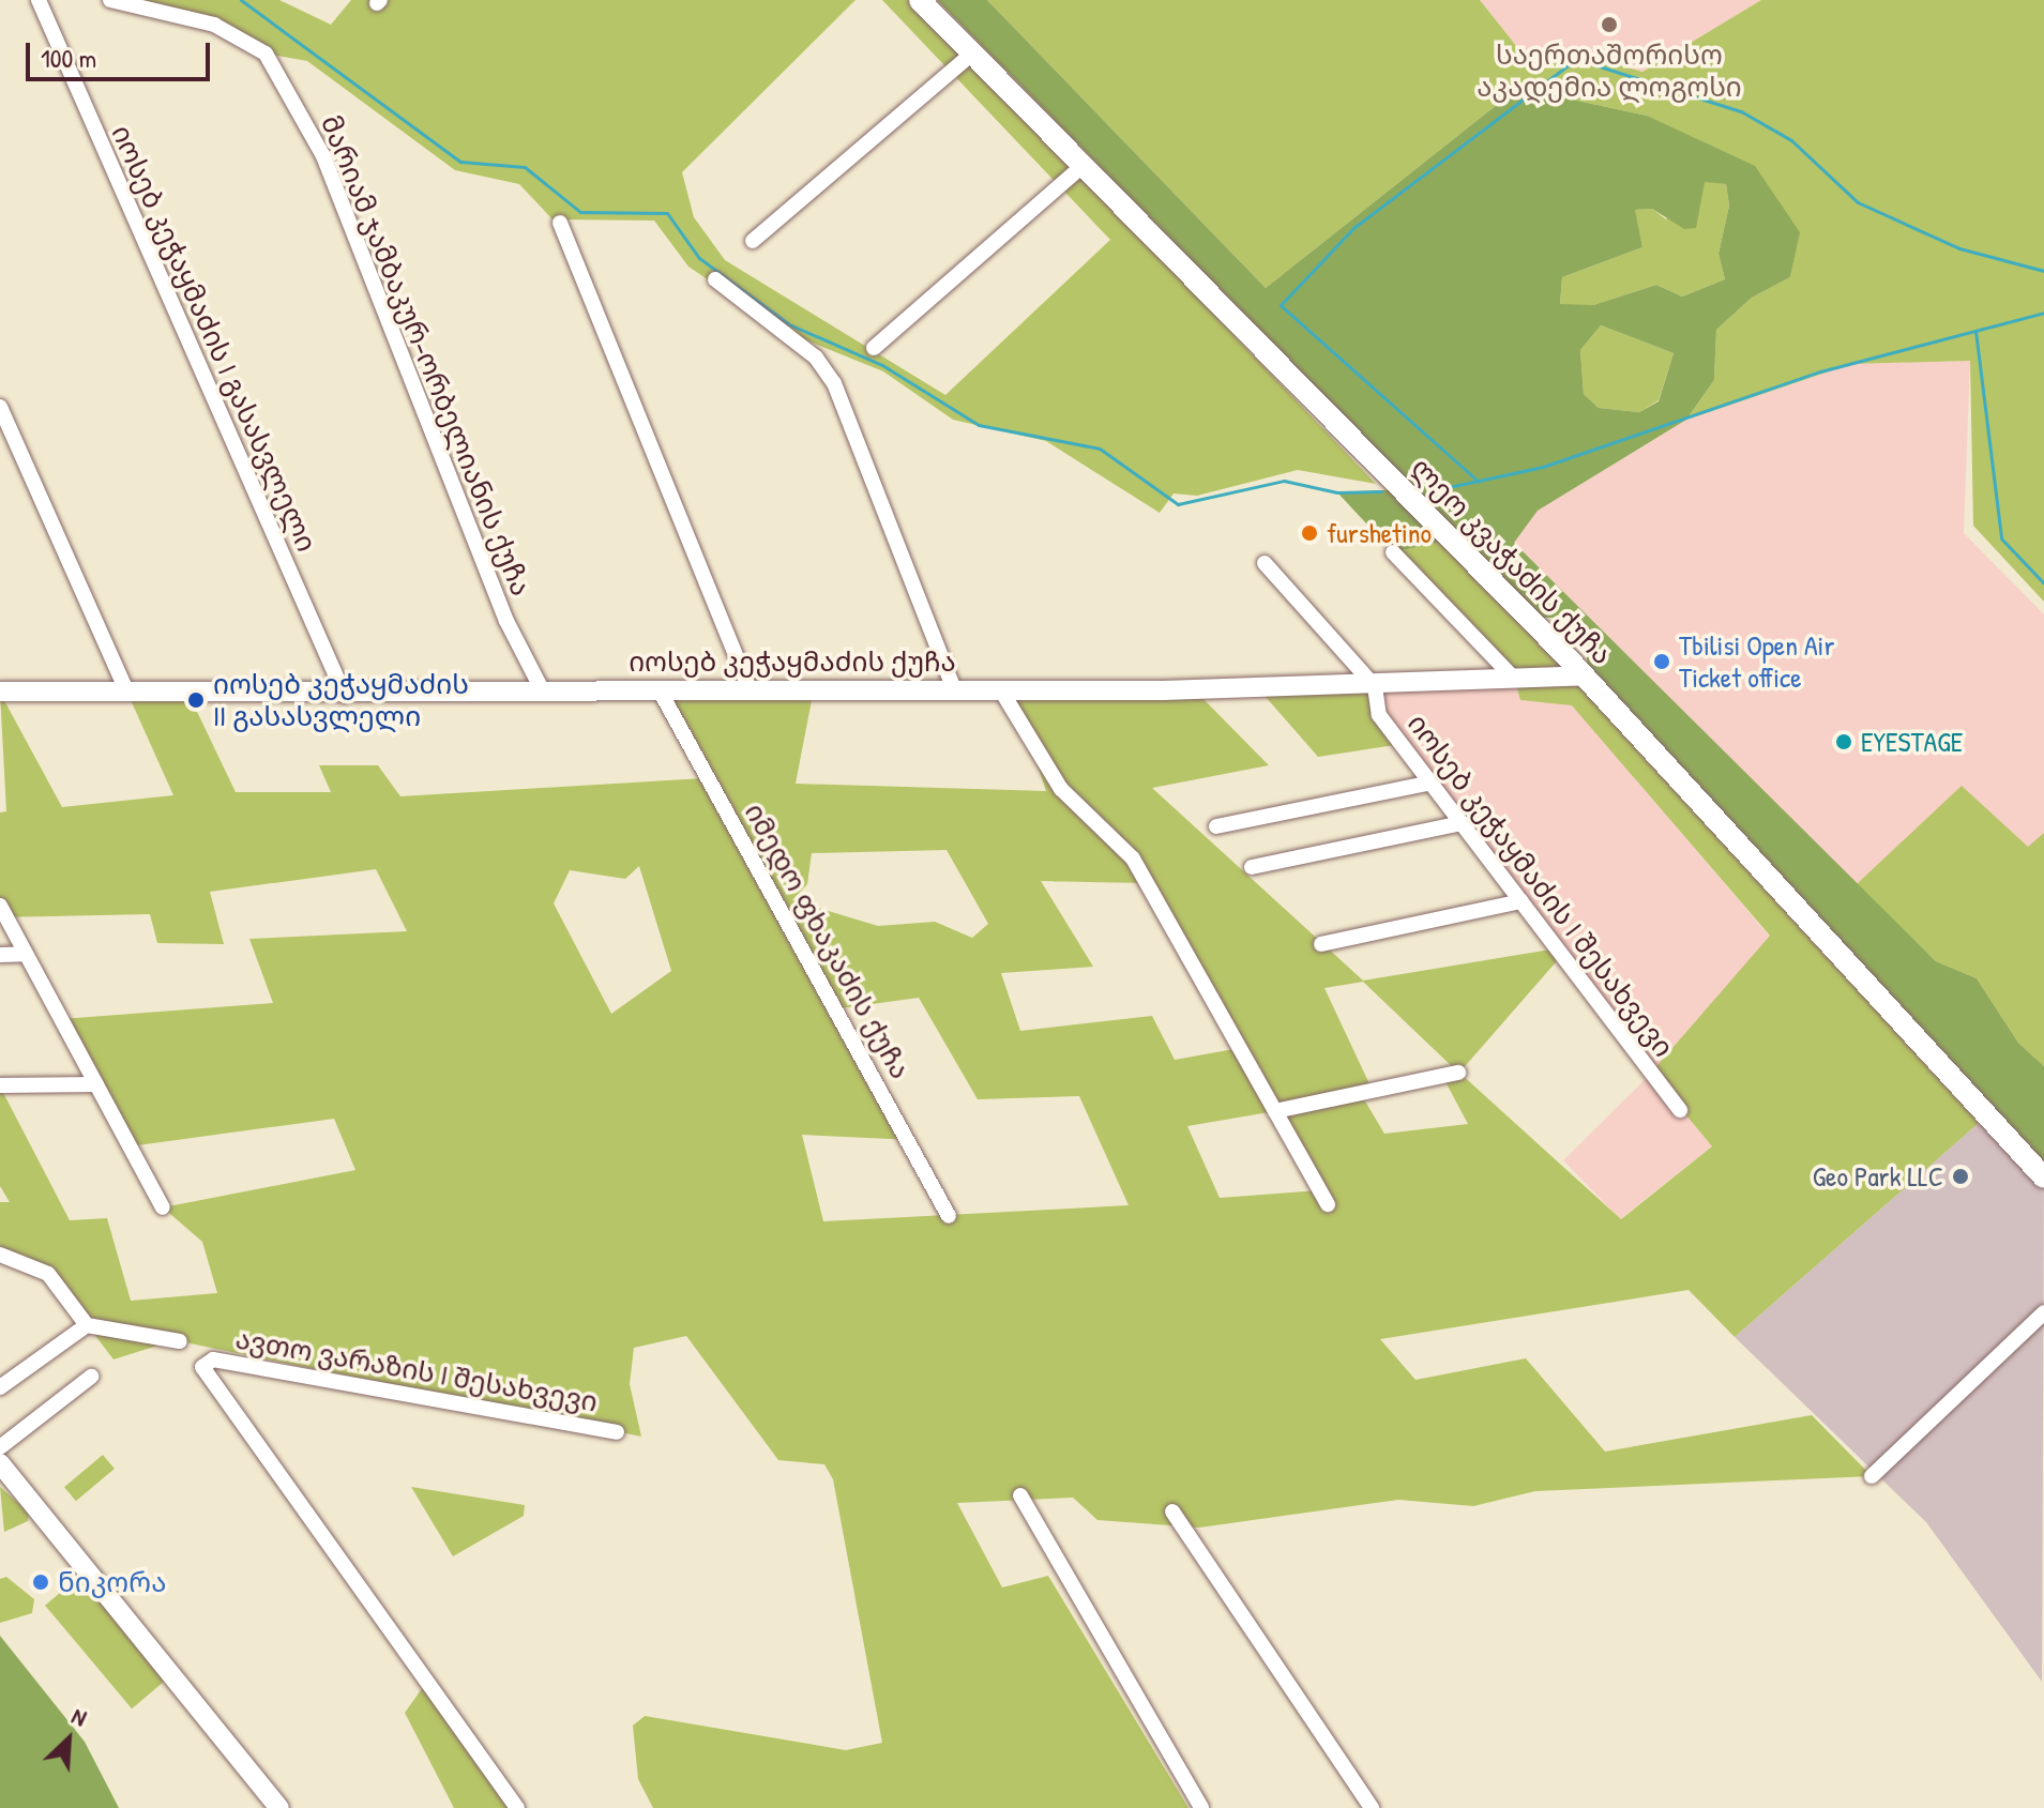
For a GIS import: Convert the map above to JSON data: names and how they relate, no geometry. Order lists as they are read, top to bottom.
{
  "streets": {
    "main road": ["ლეო კვაჭაძის ქუჩა"],
    "street": [
      "იოსებ კეჭაყმაძის I გასასვლელი",
      "მარიამ ჯამბაკურ-ორბელიანის ქუჩა",
      "იოსებ კეჭაყმაძის ქუჩა",
      "იოსებ კეჭაყმაძის I შესახვევი",
      "იმედო ფხაკაძის ქუჩა",
      "ავთო ვარაზის I შესახვევი"
    ]
  },
  "crossings": [
    ["იოსებ კეჭაყმაძის I გასასვლელი", "იოსებ კეჭაყმაძის ქუჩა"],
    ["მარიამ ჯამბაკურ-ორბელიანის ქუჩა", "იოსებ კეჭაყმაძის ქუჩა"],
    ["ლეო კვაჭაძის ქუჩა", "იოსებ კეჭაყმაძის ქუჩა"],
    ["იოსებ კეჭაყმაძის ქუჩა", "იოსებ კეჭაყმაძის I შესახვევი"],
    ["იოსებ კეჭაყმაძის ქუჩა", "იმედო ფხაკაძის ქუჩა"]
  ],
  "places": [
    "საერთაშორისო აკადემია ლოგოსი",
    "furshetino",
    "Tbilisi Open Air Ticket office",
    "იოსებ კეჭაყმაძის II გასასვლელი",
    "EYESTAGE",
    "Geo Park LLC",
    "ნიკორა"
  ],
  "scale_bar": "100 m",
  "north": "top right"
}
